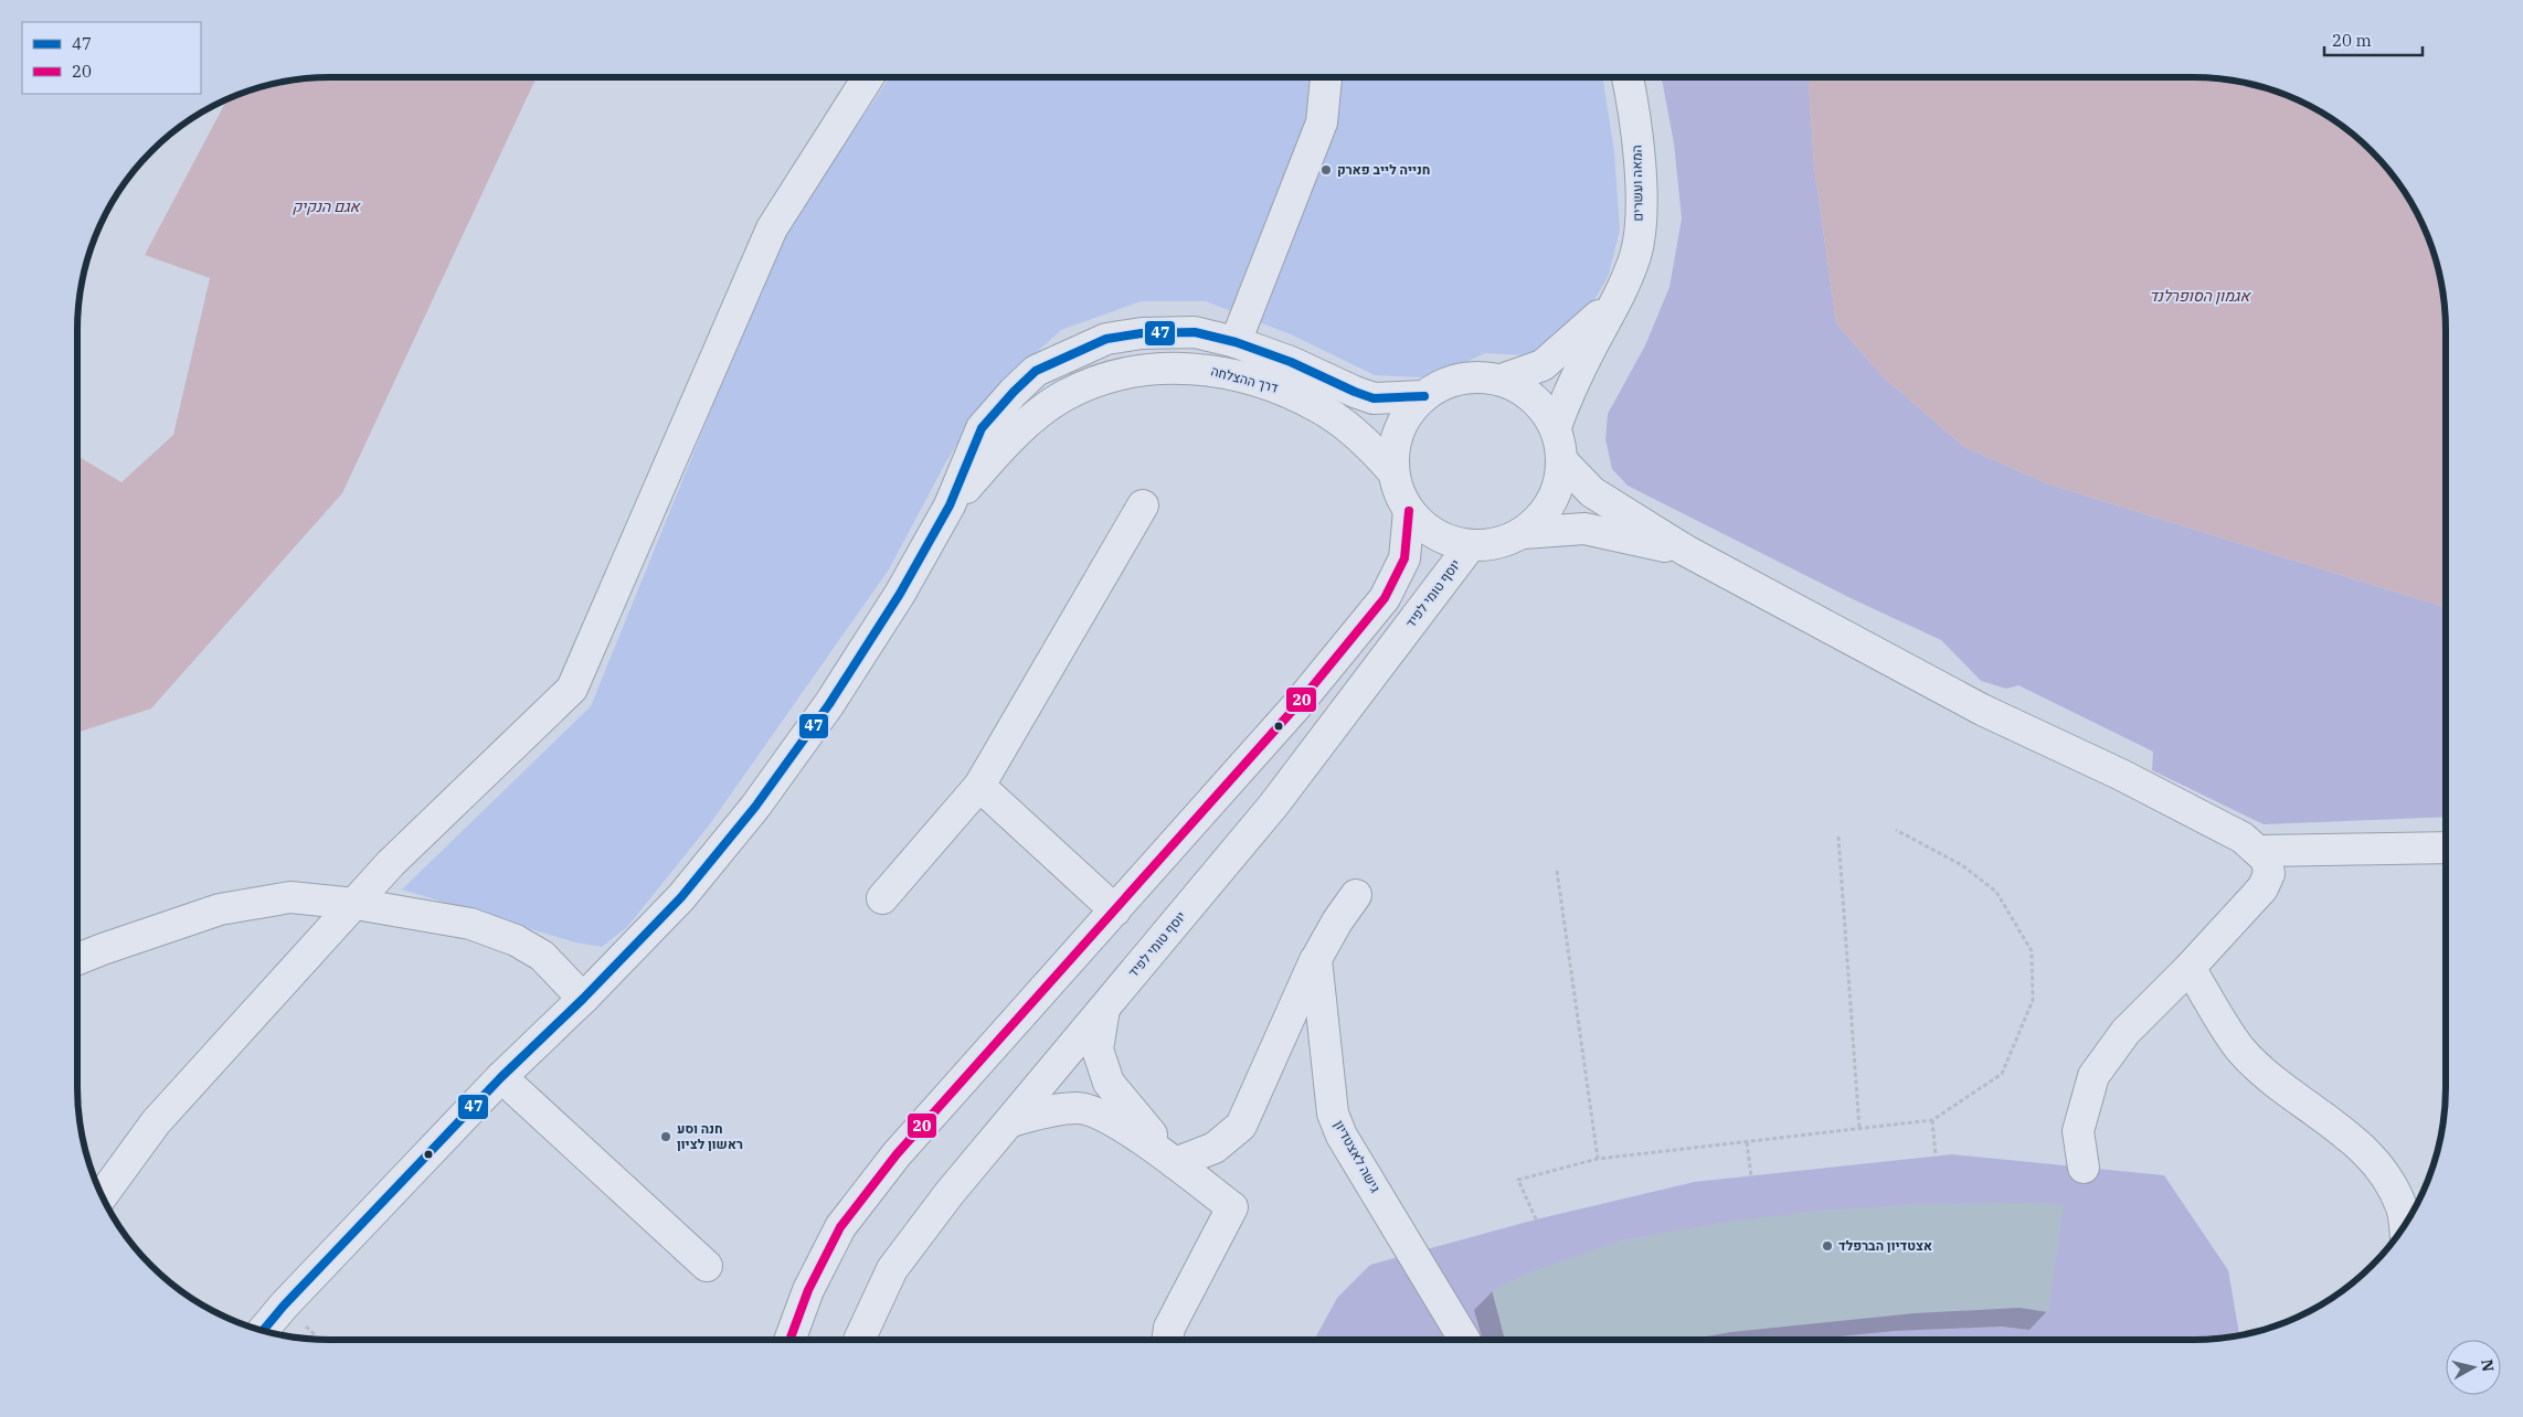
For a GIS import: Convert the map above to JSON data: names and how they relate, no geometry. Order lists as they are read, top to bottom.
{
  "streets": {
    "street": [
      "המאה ועשרים",
      "דרך ההצלחה",
      "יוסף טומי לפיד",
      "גישה לאצטדיון"
    ]
  },
  "crossings": [
    ["המאה ועשרים", "דרך ההצלחה"],
    ["המאה ועשרים", "יוסף טומי לפיד"],
    ["דרך ההצלחה", "יוסף טומי לפיד"]
  ],
  "water": ["אגם הנקיק", "אגמון הסופרלנד"],
  "places": ["חנייה לייב פארק", "חנה וסע ראשון לציון", "אצטדיון הברפלד"],
  "lines": ["transit line 47", "transit line 20"],
  "legend": ["47", "20"],
  "scale_bar": "20 m",
  "north": "right"
}
